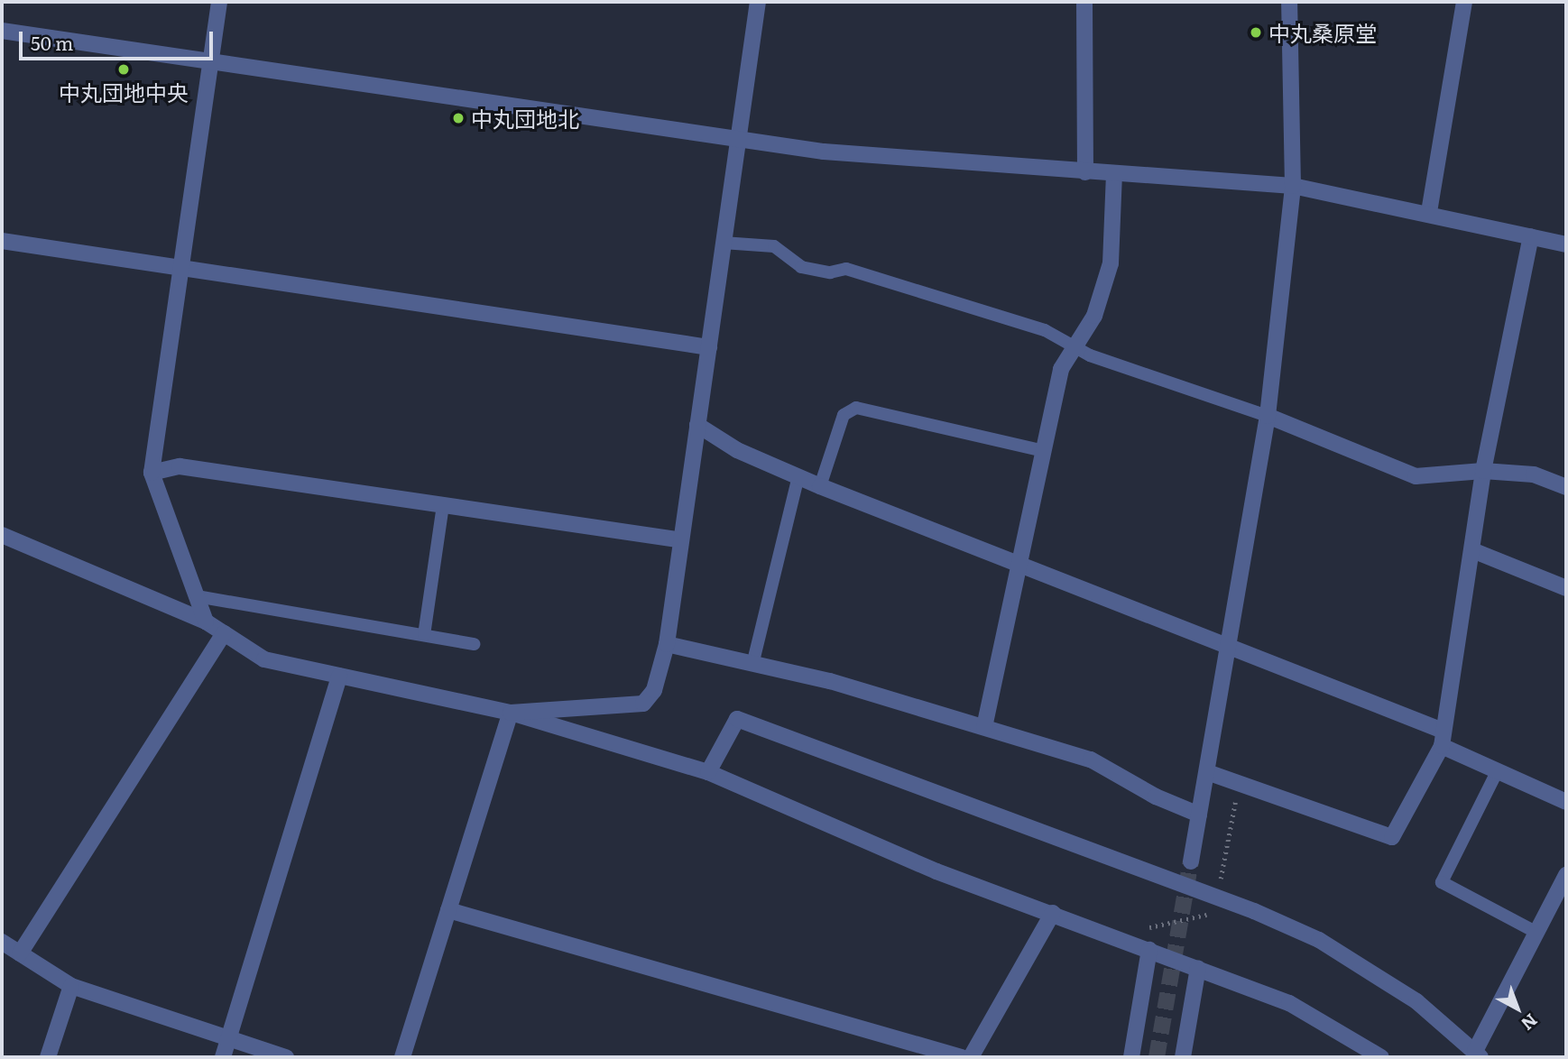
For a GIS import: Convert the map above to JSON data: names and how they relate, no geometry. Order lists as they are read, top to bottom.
{
  "places": ["中丸桑原堂", "中丸団地中央", "中丸団地北"],
  "scale_bar": "50 m",
  "north": "bottom right"
}
